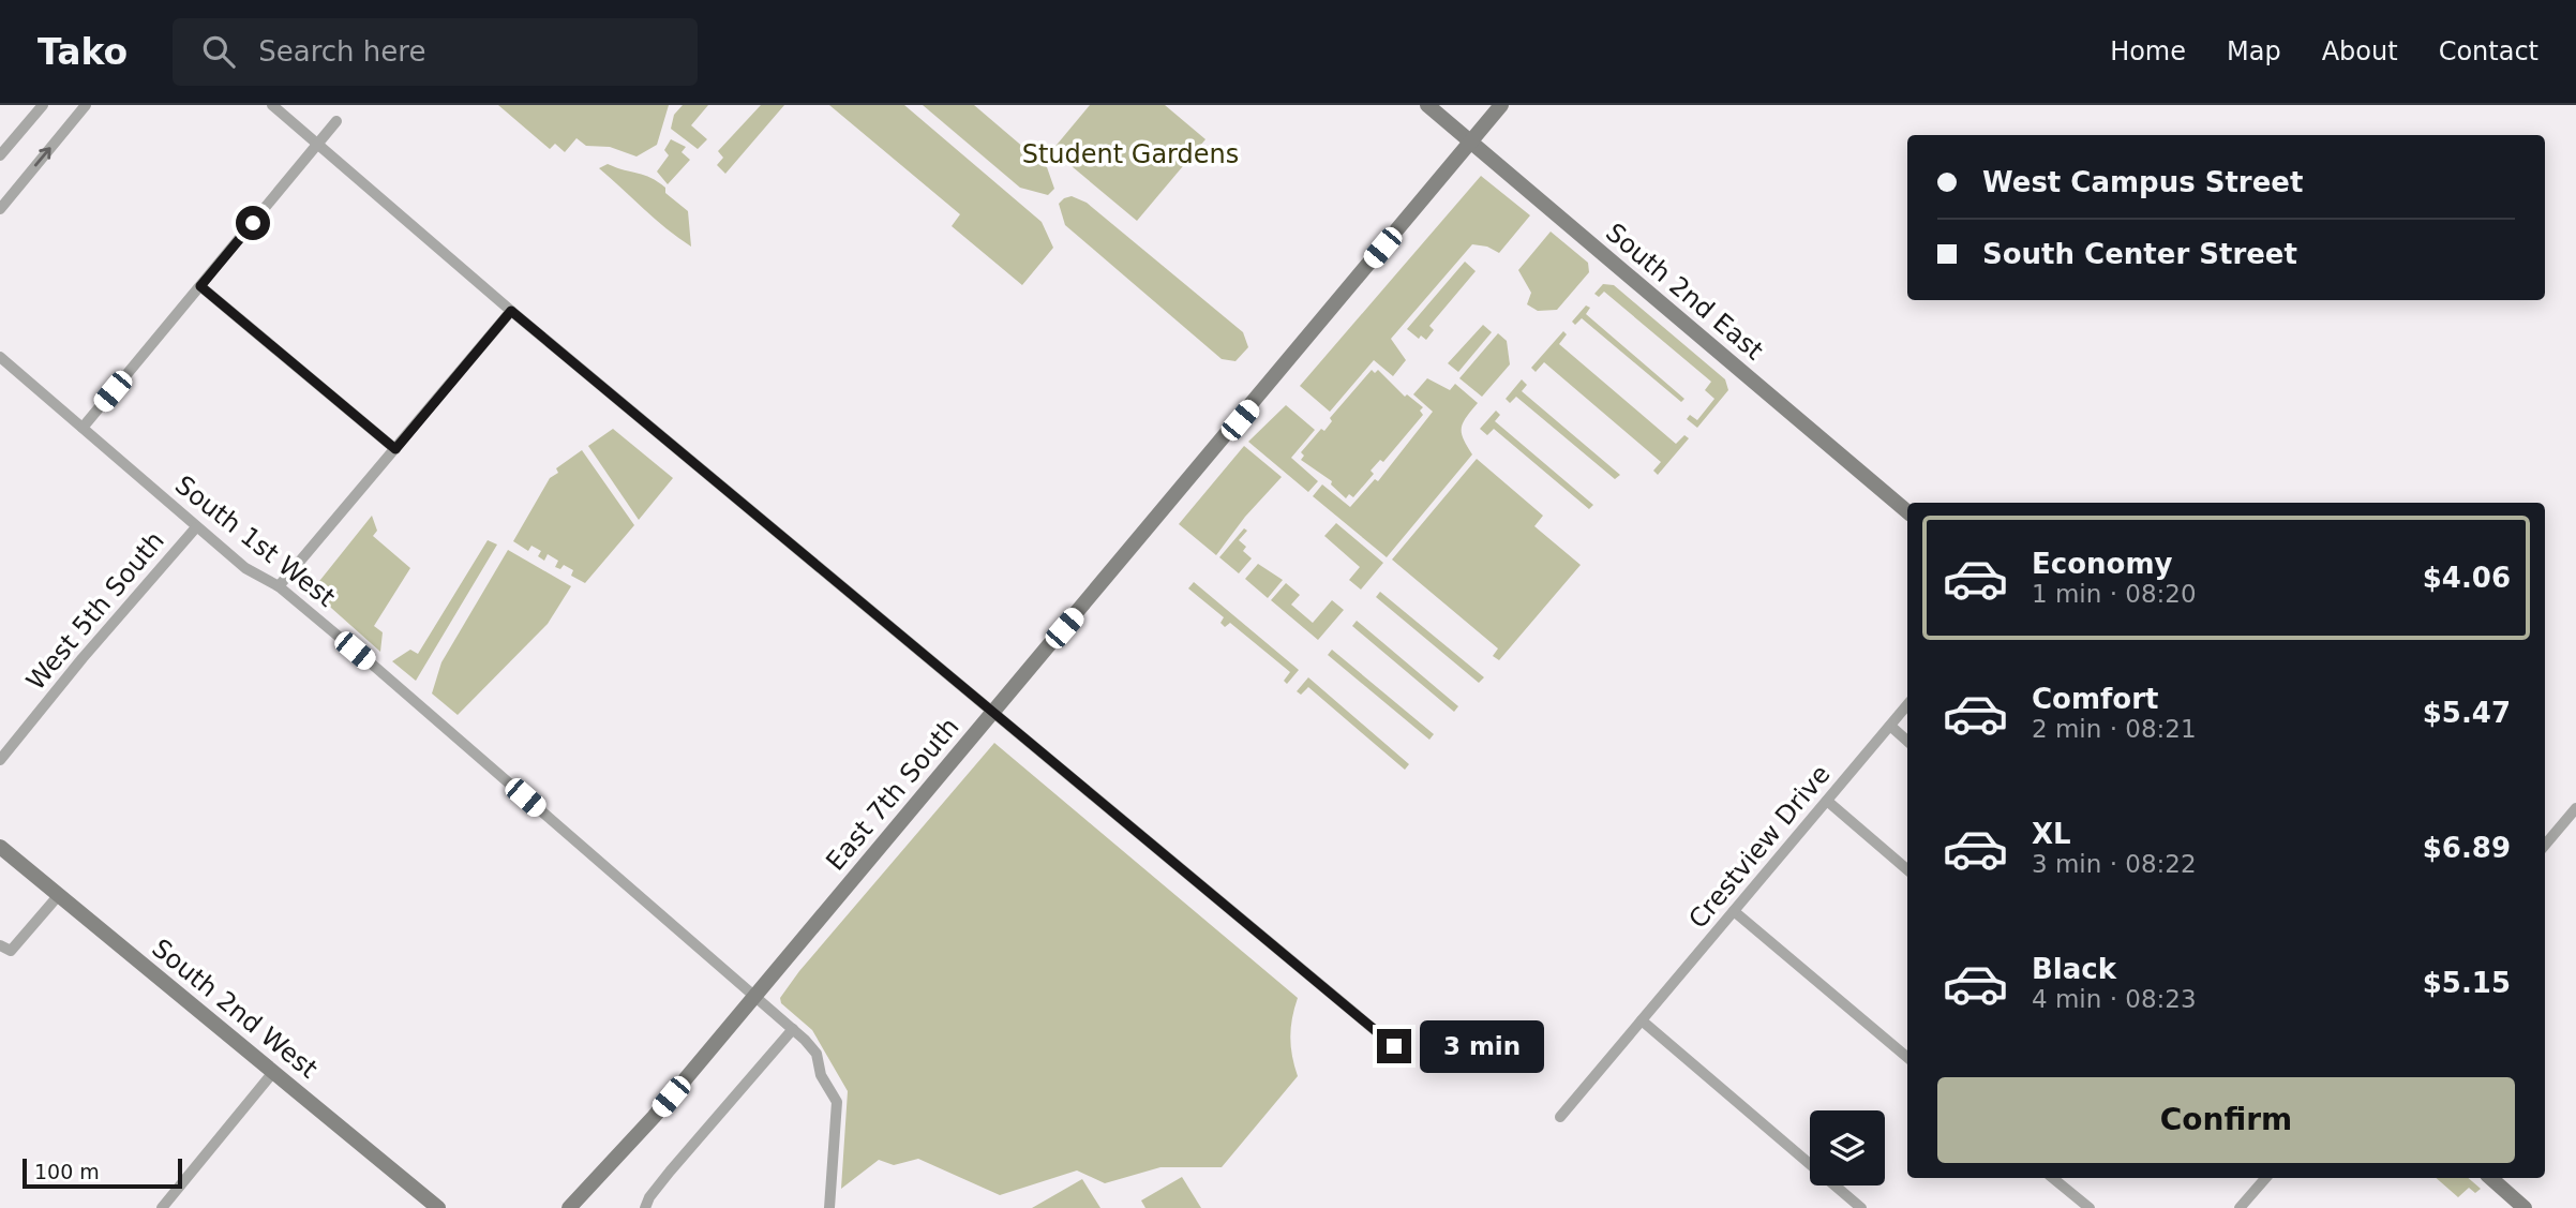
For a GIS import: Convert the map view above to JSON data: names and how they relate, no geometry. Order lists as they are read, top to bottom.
{
  "streets": {
    "main road": ["South 2nd East", "East 7th South", "South 2nd West"],
    "street": ["South 1st West", "West 5th South", "Crestview Drive"]
  },
  "crossings": [
    ["South 2nd East", "East 7th South"],
    ["South 1st West", "West 5th South"],
    ["South 1st West", "East 7th South"]
  ],
  "parks": ["Student Gardens"],
  "scale_bar": "100 m",
  "page": {
    "header": "Tako",
    "search": "Search here",
    "nav": [
      "Home",
      "Map",
      "About",
      "Contact"
    ],
    "banner": ["West Campus Street", "South Center Street"],
    "list": [
      {
        "name": "Economy",
        "note": "1 min · 08:20",
        "value": "$4.06"
      },
      {
        "name": "Comfort",
        "note": "2 min · 08:21",
        "value": "$5.47"
      },
      {
        "name": "XL",
        "note": "3 min · 08:22",
        "value": "$6.89"
      },
      {
        "name": "Black",
        "note": "4 min · 08:23",
        "value": "$5.15"
      }
    ],
    "bubble": "3 min",
    "buttons": "Confirm",
    "scale": "100 m"
  }
}
